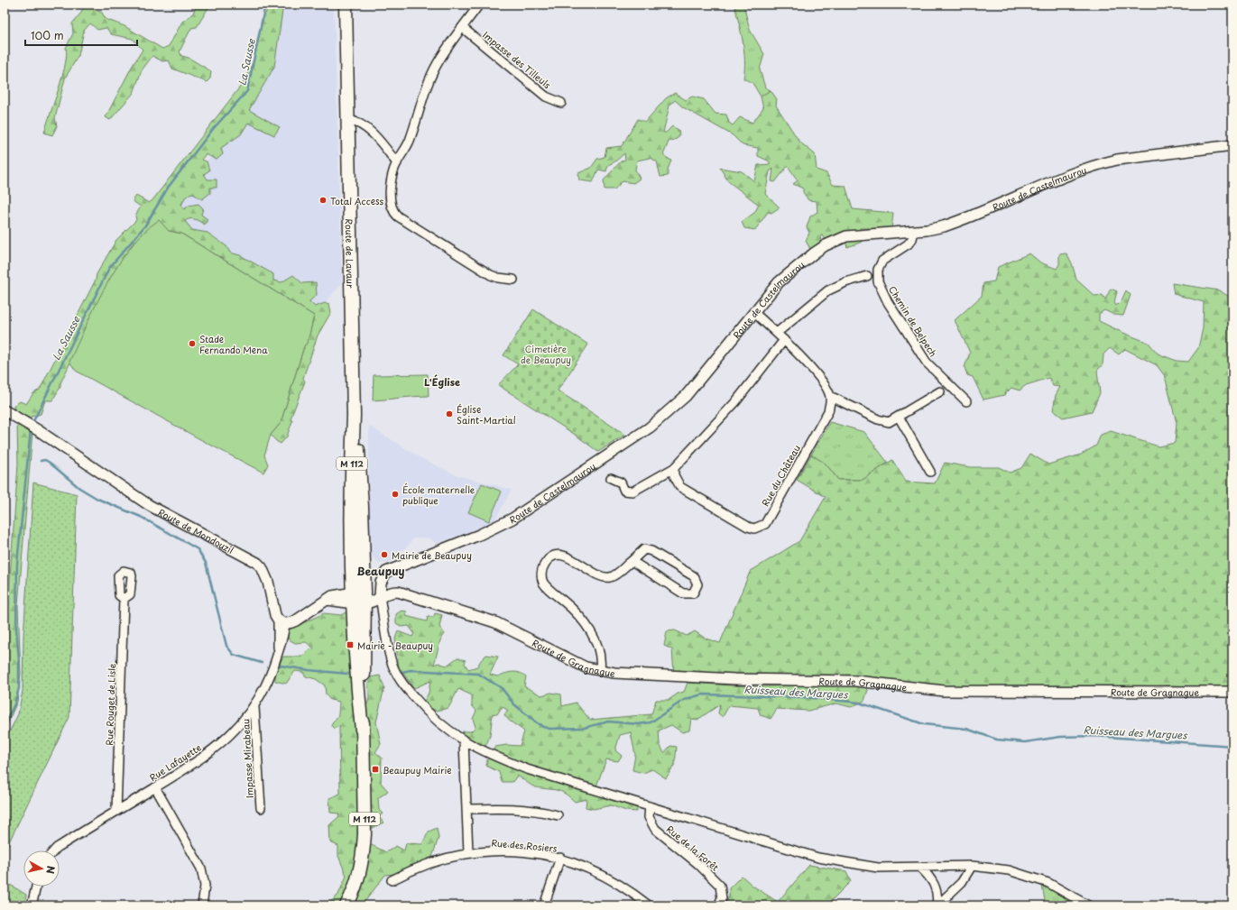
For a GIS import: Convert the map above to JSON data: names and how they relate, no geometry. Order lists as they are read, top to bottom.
{
  "streets": {
    "main road": ["Route de Lavaur", "M 112"],
    "street": [
      "Impasse des Tilleuls",
      "Route de Castelmaurou",
      "Chemin de Belpech",
      "Rue du Château",
      "Route de Mondouzil",
      "Route de Gragnague",
      "Rue Rouget de Lisle",
      "Impasse Mirabeau",
      "Rue Lafayette",
      "Rue des Rosiers",
      "Rue de la Forêt"
    ]
  },
  "crossings": [
    ["Route de Castelmaurou", "Chemin de Belpech"],
    ["Route de Castelmaurou", "Route de Gragnague"],
    ["Route de Lavaur", "Route de Gragnague"],
    ["Route de Mondouzil", "Rue Lafayette"],
    ["Rue Rouget de Lisle", "Rue Lafayette"],
    ["Impasse Mirabeau", "Rue Lafayette"]
  ],
  "districts": ["L'Église", "Beaupuy"],
  "water": ["La Sausse", "Ruisseau des Margues"],
  "parks": ["Cimetière de Beaupuy"],
  "places": {
    "other": [
      "Total Access",
      "Stade Fernando Mena",
      "Église Saint-Martial",
      "École maternelle publique",
      "Mairie de Beaupuy"
    ],
    "transit": ["Mairie - Beaupuy", "Beaupuy Mairie"]
  },
  "scale_bar": "100 m",
  "north": "right"
}
